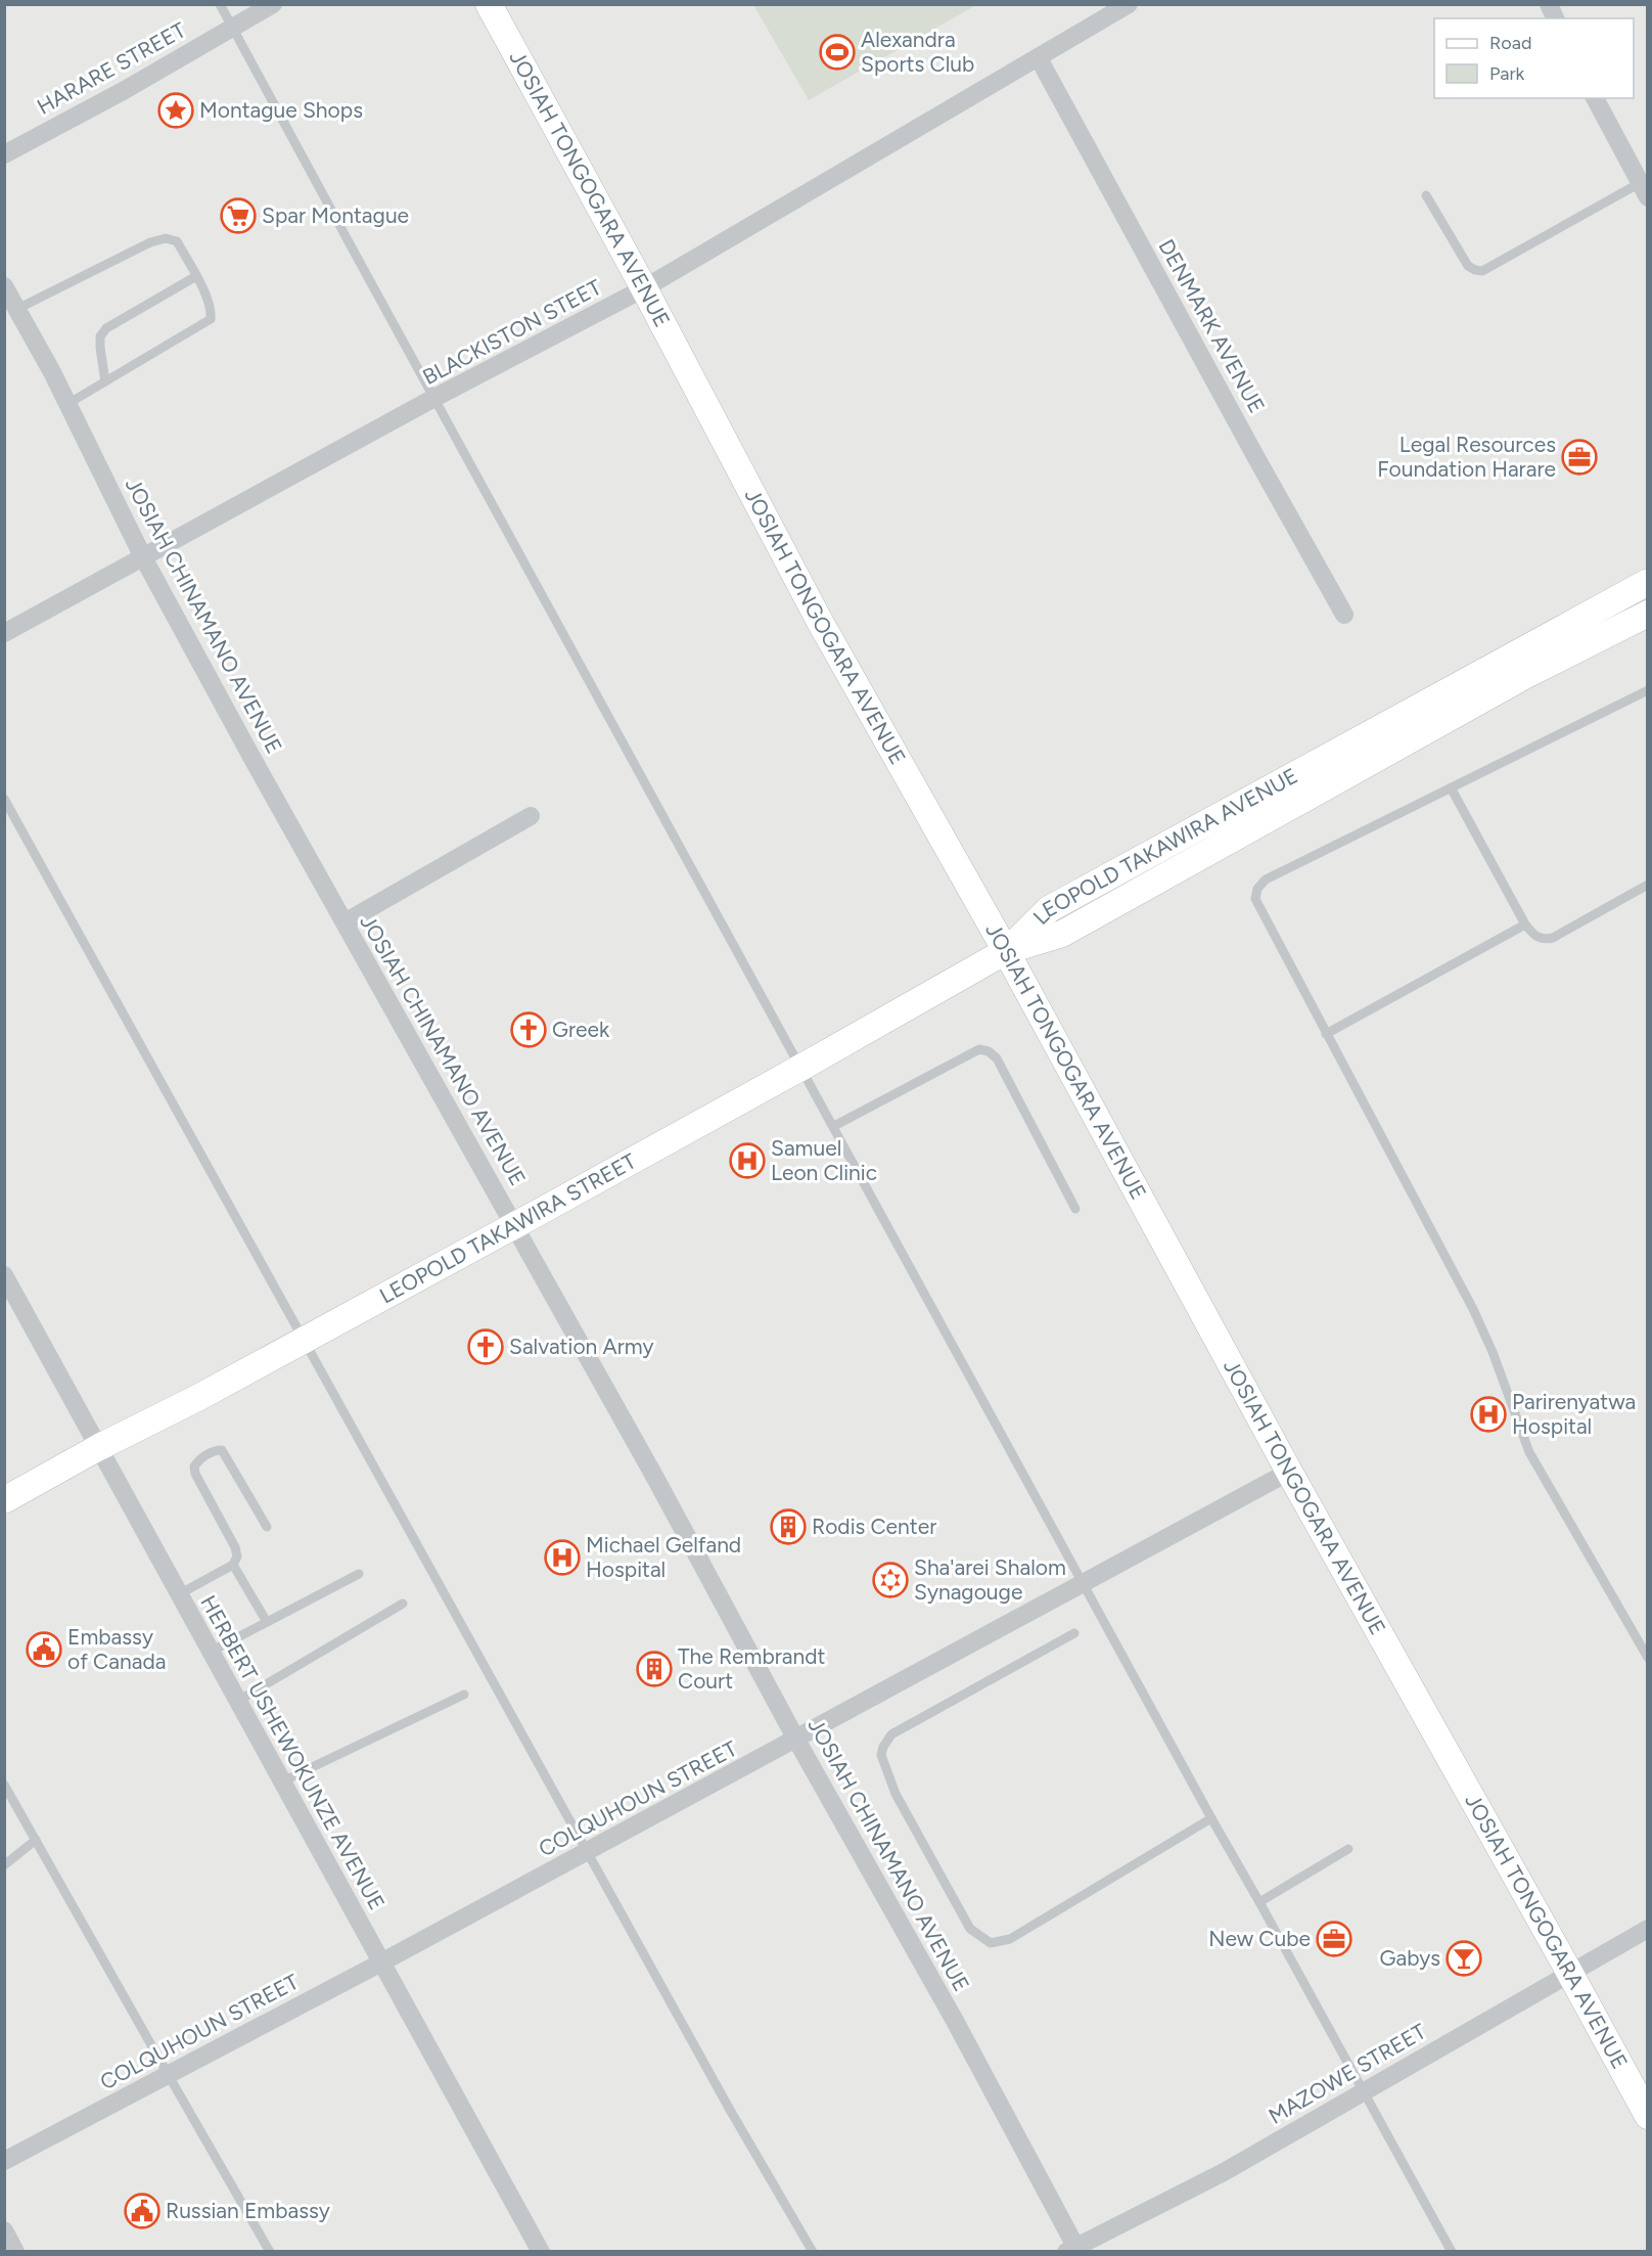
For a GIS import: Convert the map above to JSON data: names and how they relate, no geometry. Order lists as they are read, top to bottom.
{
  "streets": {
    "main road": ["JOSIAH TONGOGARA AVENUE", "LEOPOLD TAKAWIRA AVENUE", "LEOPOLD TAKAWIRA STREET"],
    "street": [
      "HARARE STREET",
      "DENMARK AVENUE",
      "BLACKISTON STEET",
      "JOSIAH CHINAMANO AVENUE",
      "HERBERT USHEWOKUNZE AVENUE",
      "COLQUHOUN STREET",
      "MAZOWE STREET"
    ]
  },
  "crossings": [
    ["JOSIAH TONGOGARA AVENUE", "BLACKISTON STEET"],
    ["JOSIAH TONGOGARA AVENUE", "LEOPOLD TAKAWIRA AVENUE"],
    ["JOSIAH TONGOGARA AVENUE", "LEOPOLD TAKAWIRA STREET"],
    ["JOSIAH TONGOGARA AVENUE", "COLQUHOUN STREET"],
    ["JOSIAH TONGOGARA AVENUE", "MAZOWE STREET"],
    ["DENMARK AVENUE", "BLACKISTON STEET"],
    ["BLACKISTON STEET", "JOSIAH CHINAMANO AVENUE"],
    ["JOSIAH CHINAMANO AVENUE", "LEOPOLD TAKAWIRA STREET"],
    ["JOSIAH CHINAMANO AVENUE", "COLQUHOUN STREET"],
    ["JOSIAH CHINAMANO AVENUE", "MAZOWE STREET"],
    ["LEOPOLD TAKAWIRA AVENUE", "LEOPOLD TAKAWIRA STREET"],
    ["LEOPOLD TAKAWIRA STREET", "HERBERT USHEWOKUNZE AVENUE"],
    ["HERBERT USHEWOKUNZE AVENUE", "COLQUHOUN STREET"]
  ],
  "places": {
    "sports": ["Alexandra Sports Club"],
    "place": ["Montague Shops"],
    "supermarket": ["Spar Montague"],
    "office": ["Legal Resources Foundation Harare", "New Cube"],
    "church": ["Greek", "Salvation Army"],
    "hospital": ["Samuel Leon Clinic", "Parirenyatwa Hospital", "Michael Gelfand Hospital"],
    "building": ["Rodis Center", "The Rembrandt Court"],
    "synagogue": ["Sha'arei Shalom Synagouge"],
    "public building": ["Embassy of Canada", "Russian Embassy"],
    "bar": ["Gabys"]
  },
  "legend": ["Road", "Park"]
}
